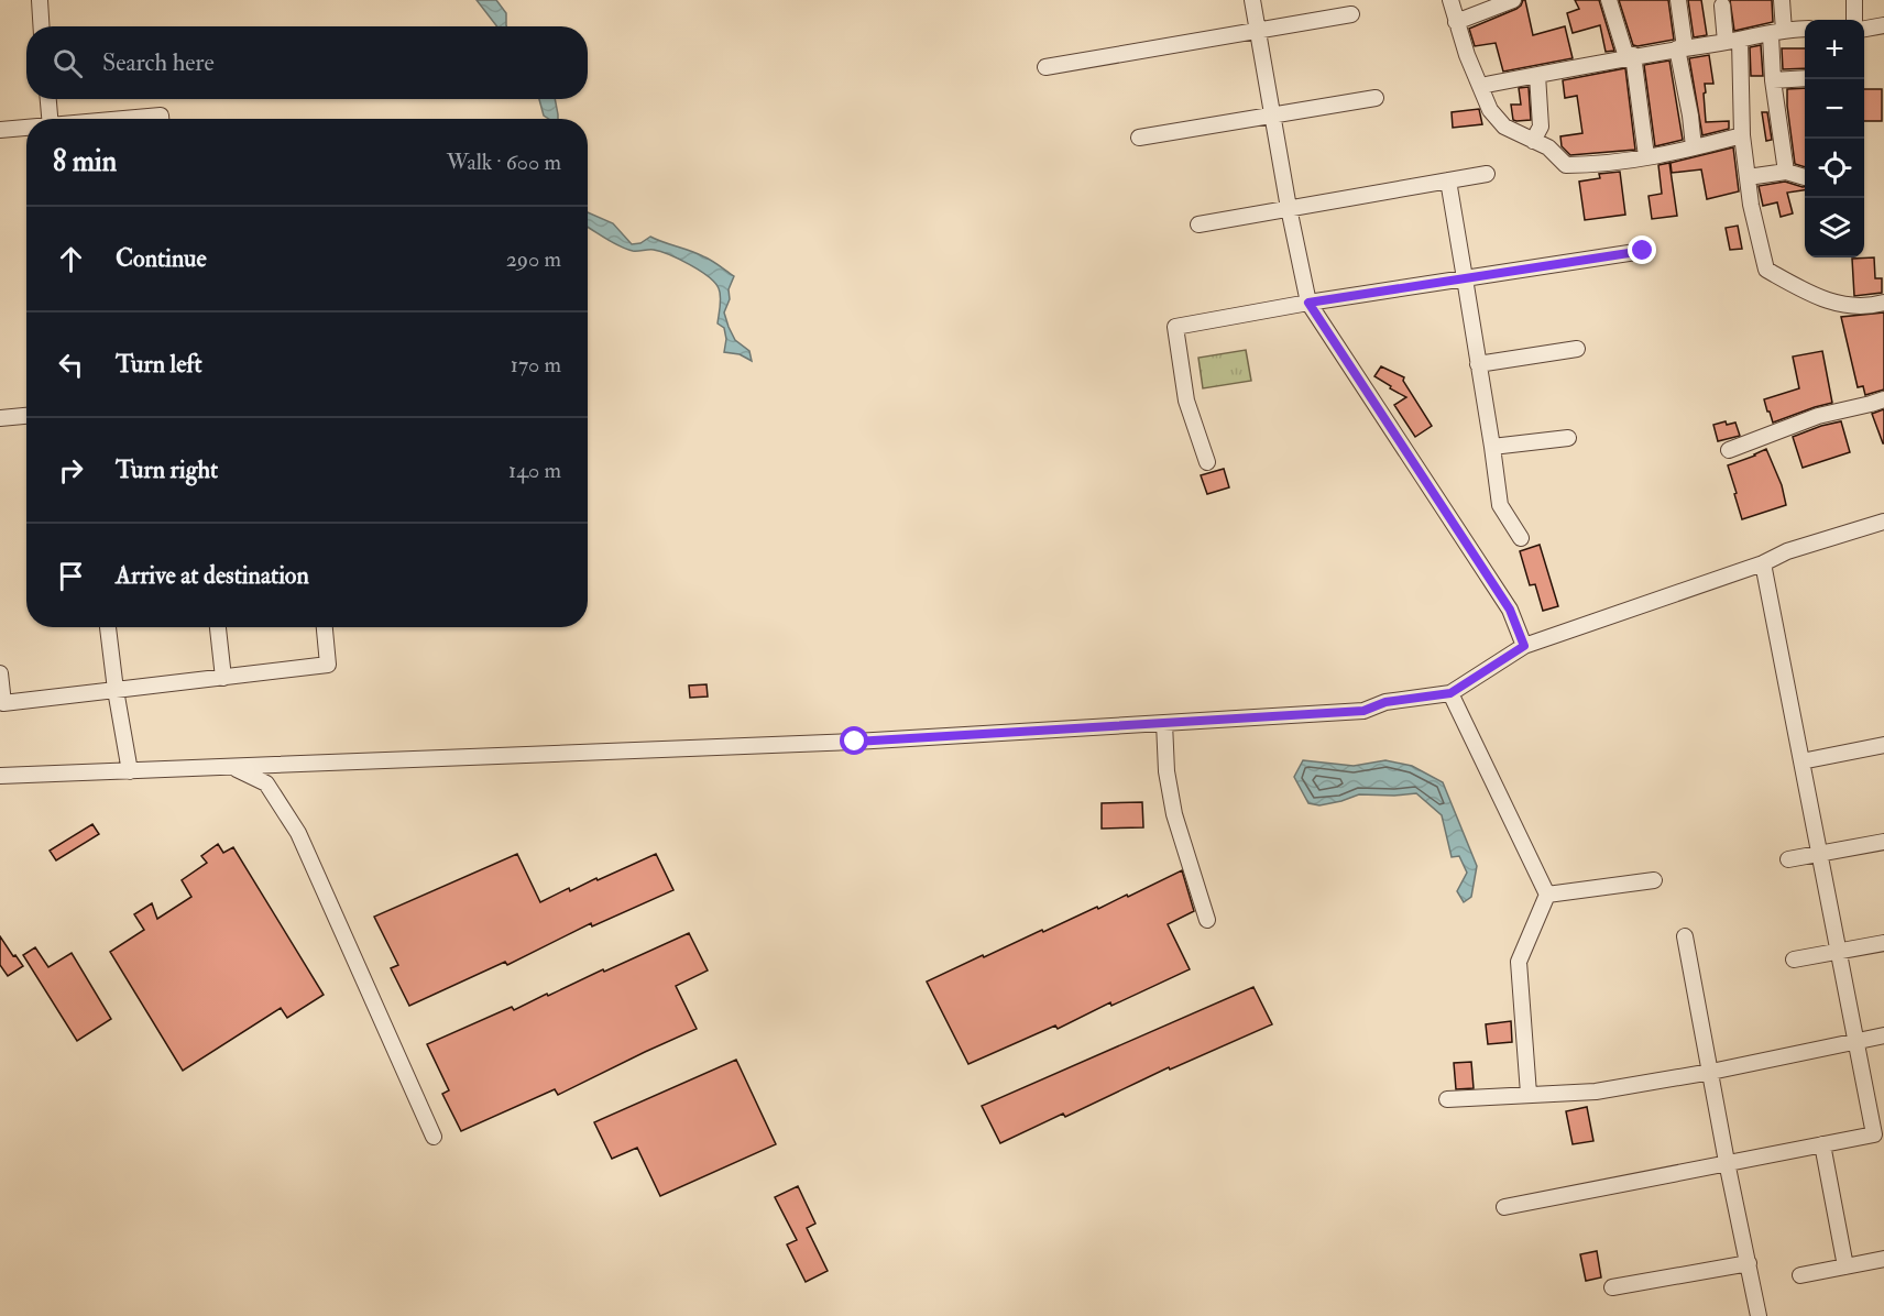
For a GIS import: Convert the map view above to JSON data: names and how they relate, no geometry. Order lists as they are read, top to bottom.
{
  "page": {
    "map_buttons": ["+", "−"],
    "search": "Search here",
    "heading": ["8 min", "Walk · 600 m"],
    "list": [
      ["Continue", "290 m"],
      ["Turn left", "170 m"],
      ["Turn right", "140 m"],
      "Arrive at destination"
    ]
  }
}
